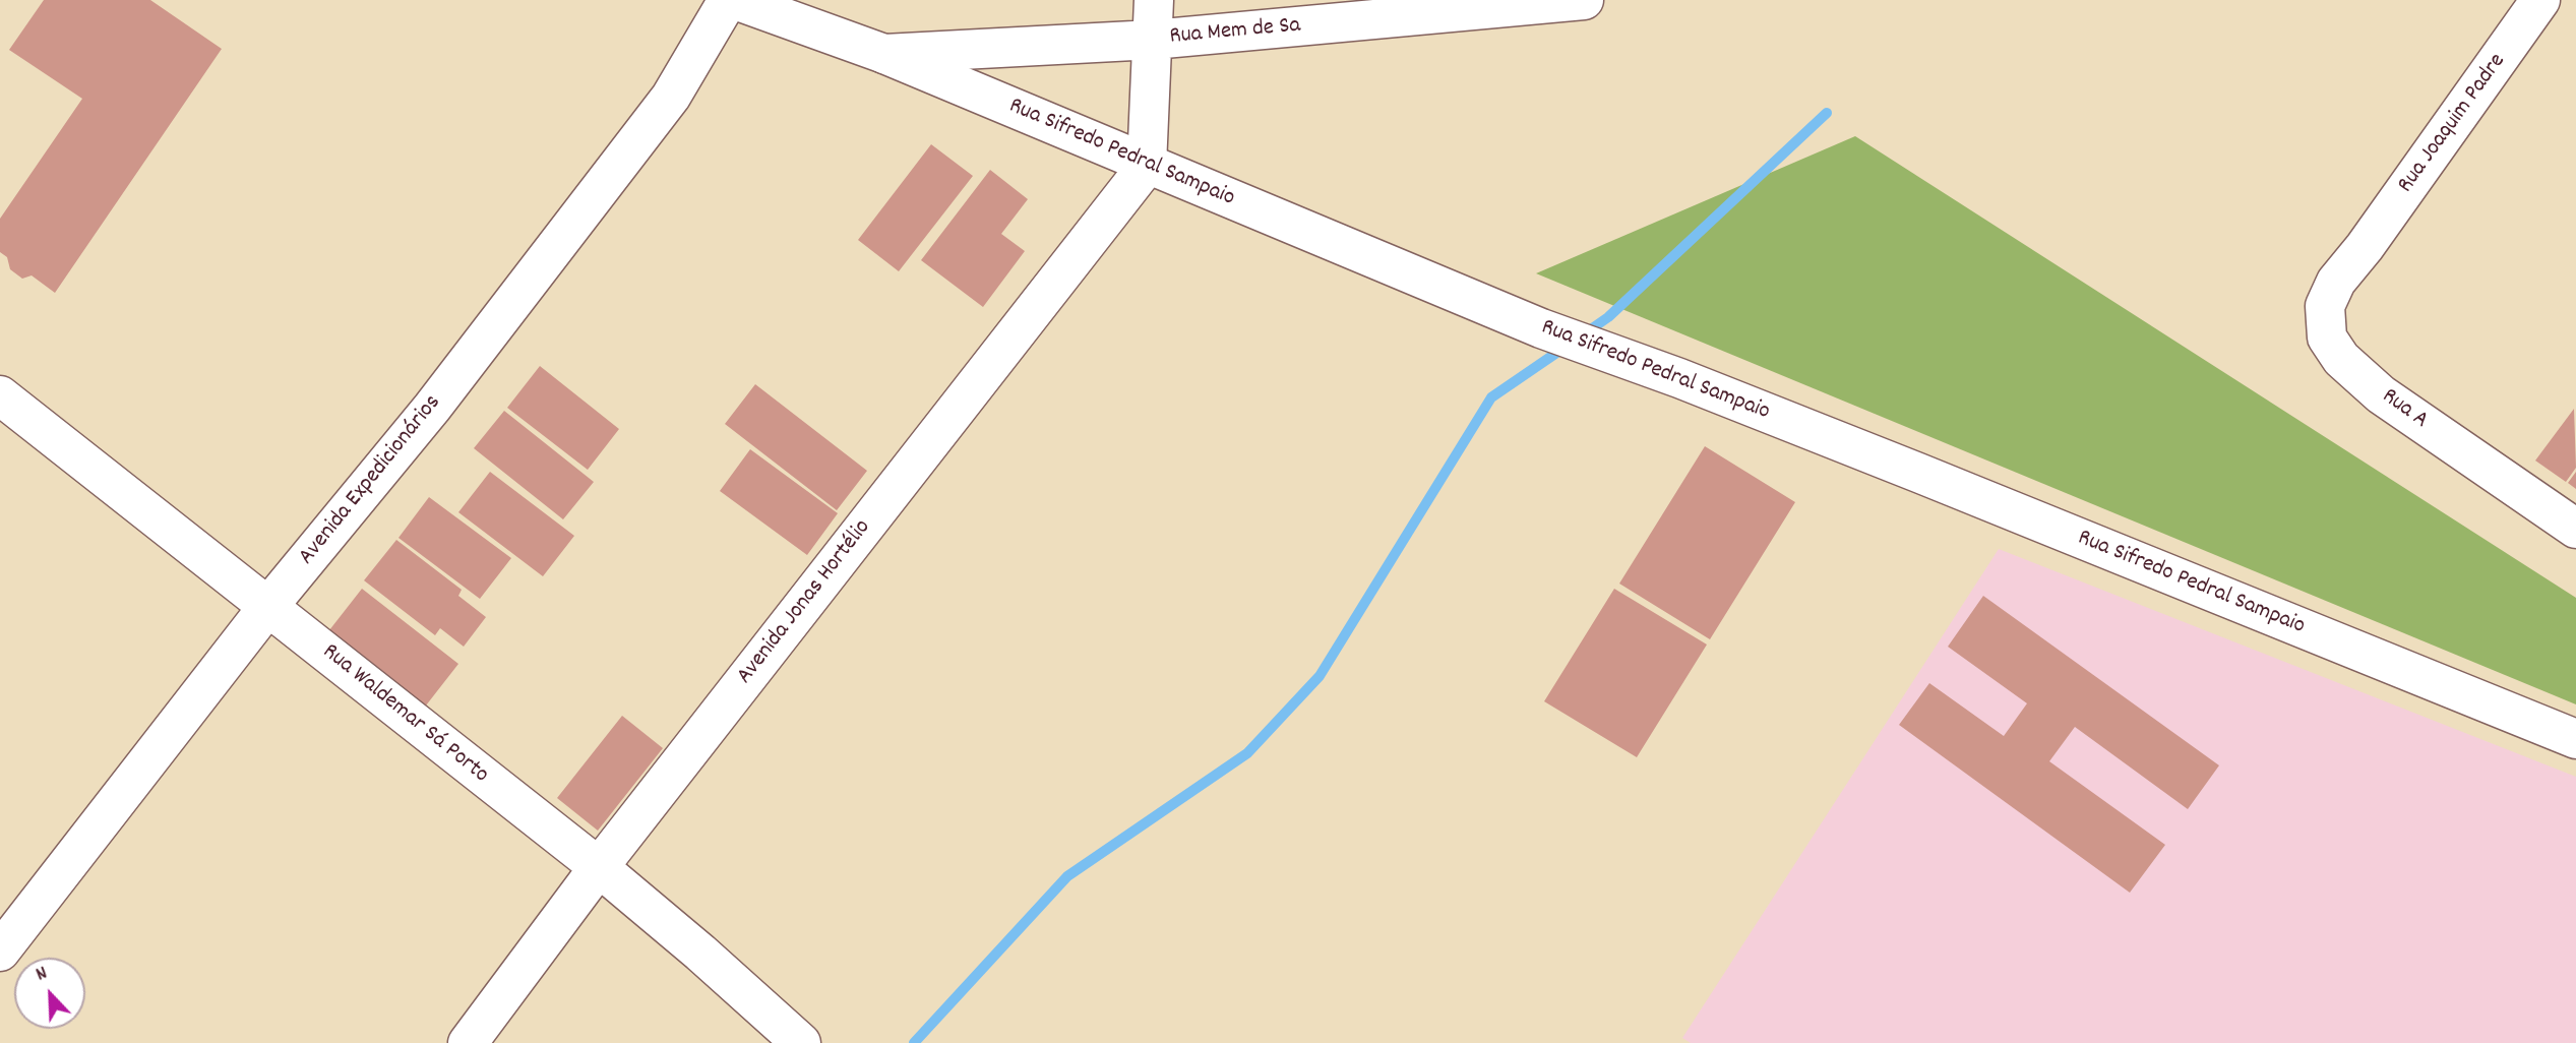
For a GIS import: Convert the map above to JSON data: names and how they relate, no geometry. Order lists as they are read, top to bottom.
{
  "streets": {
    "street": [
      "Rua Mem de Sa",
      "Rua Joaquim Padre",
      "Rua Sifredo Pedral Sampaio",
      "Rua A",
      "Avenida Expedicionários",
      "Avenida Jonas Hortélio",
      "Rua Waldemar Sá Porto"
    ]
  },
  "crossings": [
    ["Rua Mem de Sa", "Rua Sifredo Pedral Sampaio"],
    ["Rua Joaquim Padre", "Rua A"],
    ["Rua Sifredo Pedral Sampaio", "Avenida Jonas Hortélio"],
    ["Avenida Expedicionários", "Rua Waldemar Sá Porto"],
    ["Avenida Jonas Hortélio", "Rua Waldemar Sá Porto"]
  ],
  "north": "top left"
}
